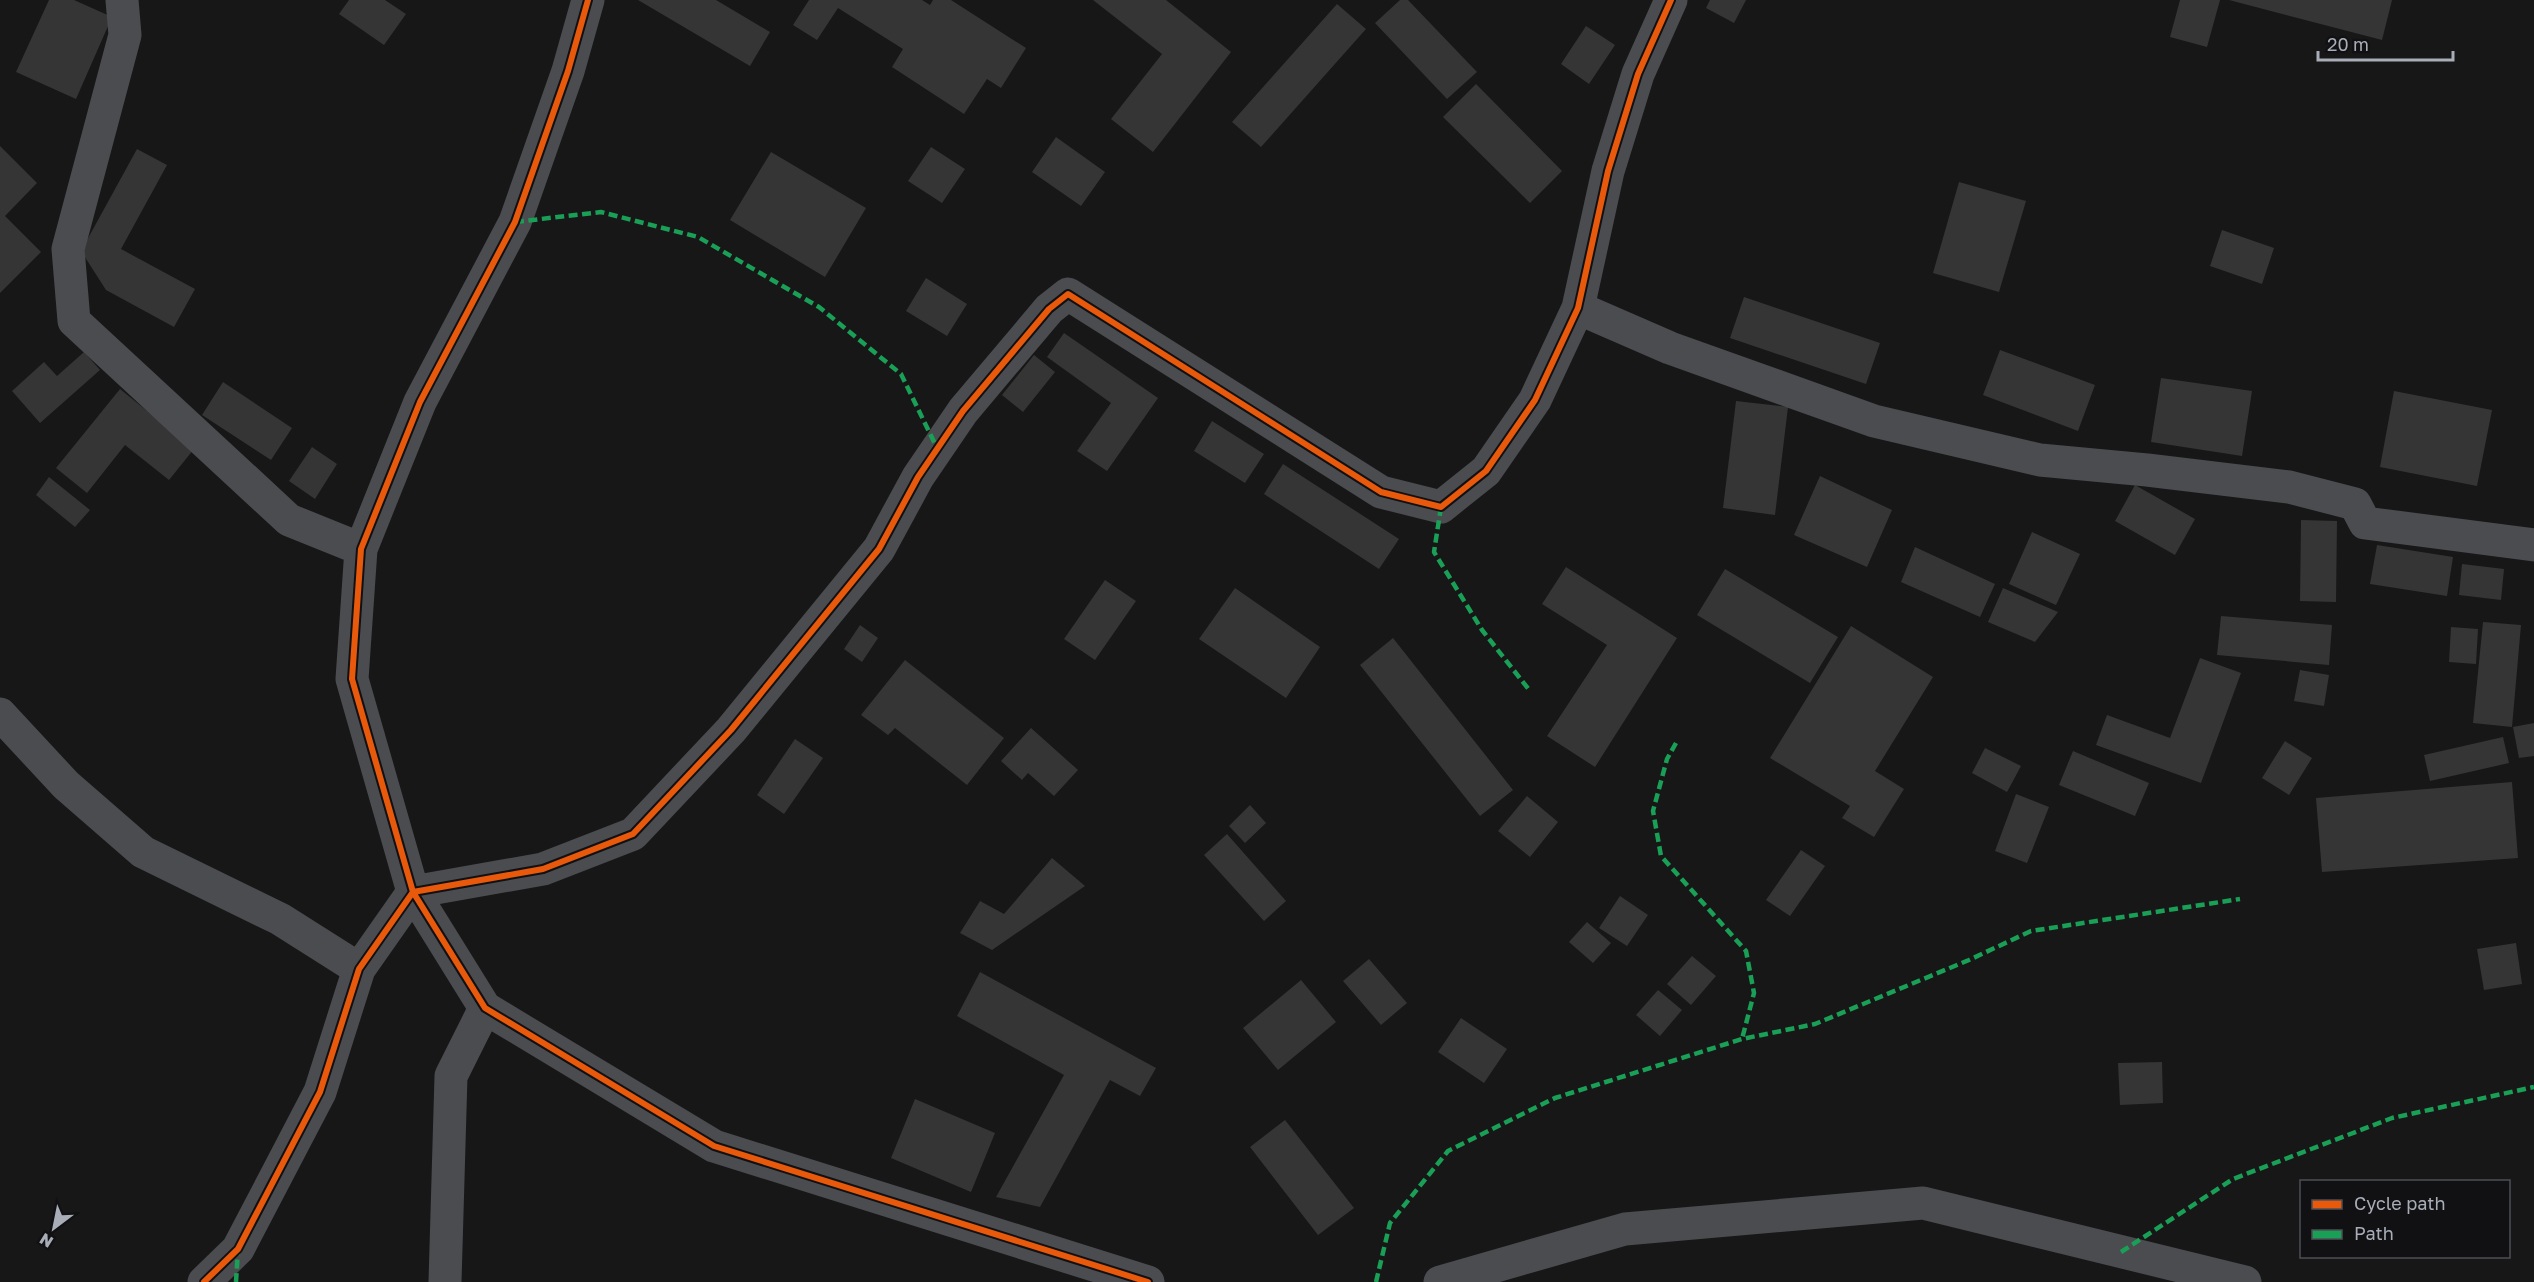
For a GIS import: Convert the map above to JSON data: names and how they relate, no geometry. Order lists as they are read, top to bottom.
{
  "legend": ["Cycle path", "Path"],
  "scale_bar": "20 m",
  "north": "bottom left"
}
